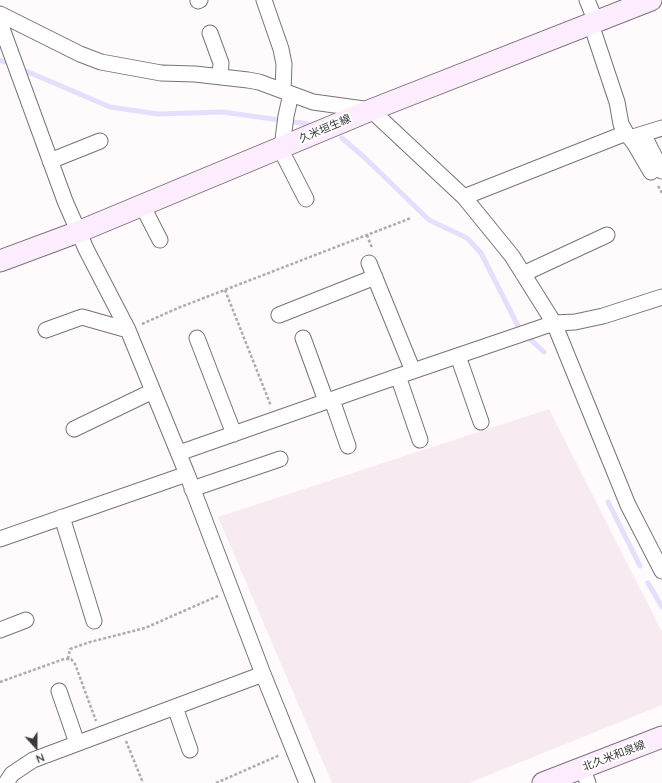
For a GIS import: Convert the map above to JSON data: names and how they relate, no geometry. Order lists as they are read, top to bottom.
{
  "streets": {
    "main road": ["久米垣生線", "北久米和泉線"]
  },
  "north": "bottom"
}
